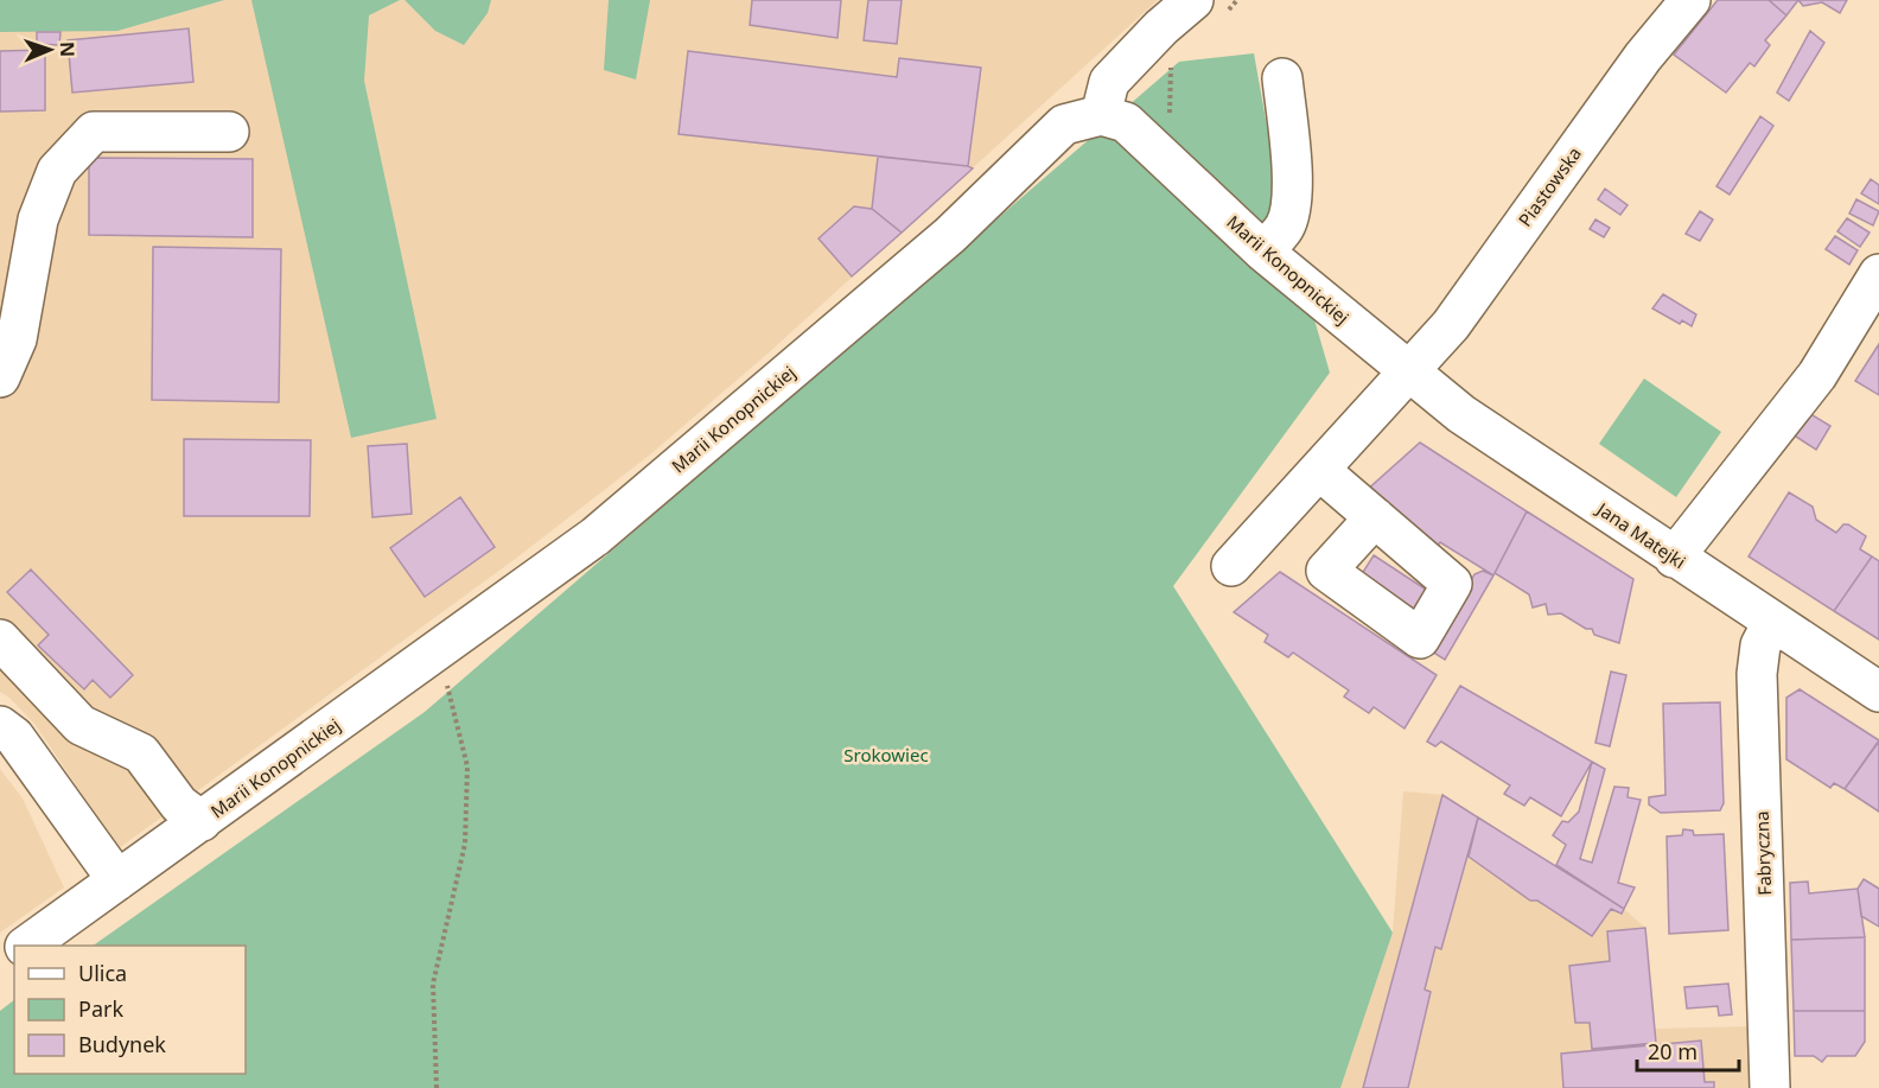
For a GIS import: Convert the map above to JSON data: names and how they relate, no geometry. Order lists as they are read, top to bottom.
{
  "streets": {
    "street": [
      "Piastowska",
      "Marii Konopnickiej",
      "Jana Matejki",
      "Fabryczna"
    ]
  },
  "crossings": [
    ["Piastowska", "Marii Konopnickiej"],
    ["Piastowska", "Jana Matejki"],
    ["Marii Konopnickiej", "Jana Matejki"],
    ["Jana Matejki", "Fabryczna"]
  ],
  "parks": ["Srokowiec"],
  "legend": ["Ulica", "Park", "Budynek"],
  "scale_bar": "20 m",
  "north": "right"
}
